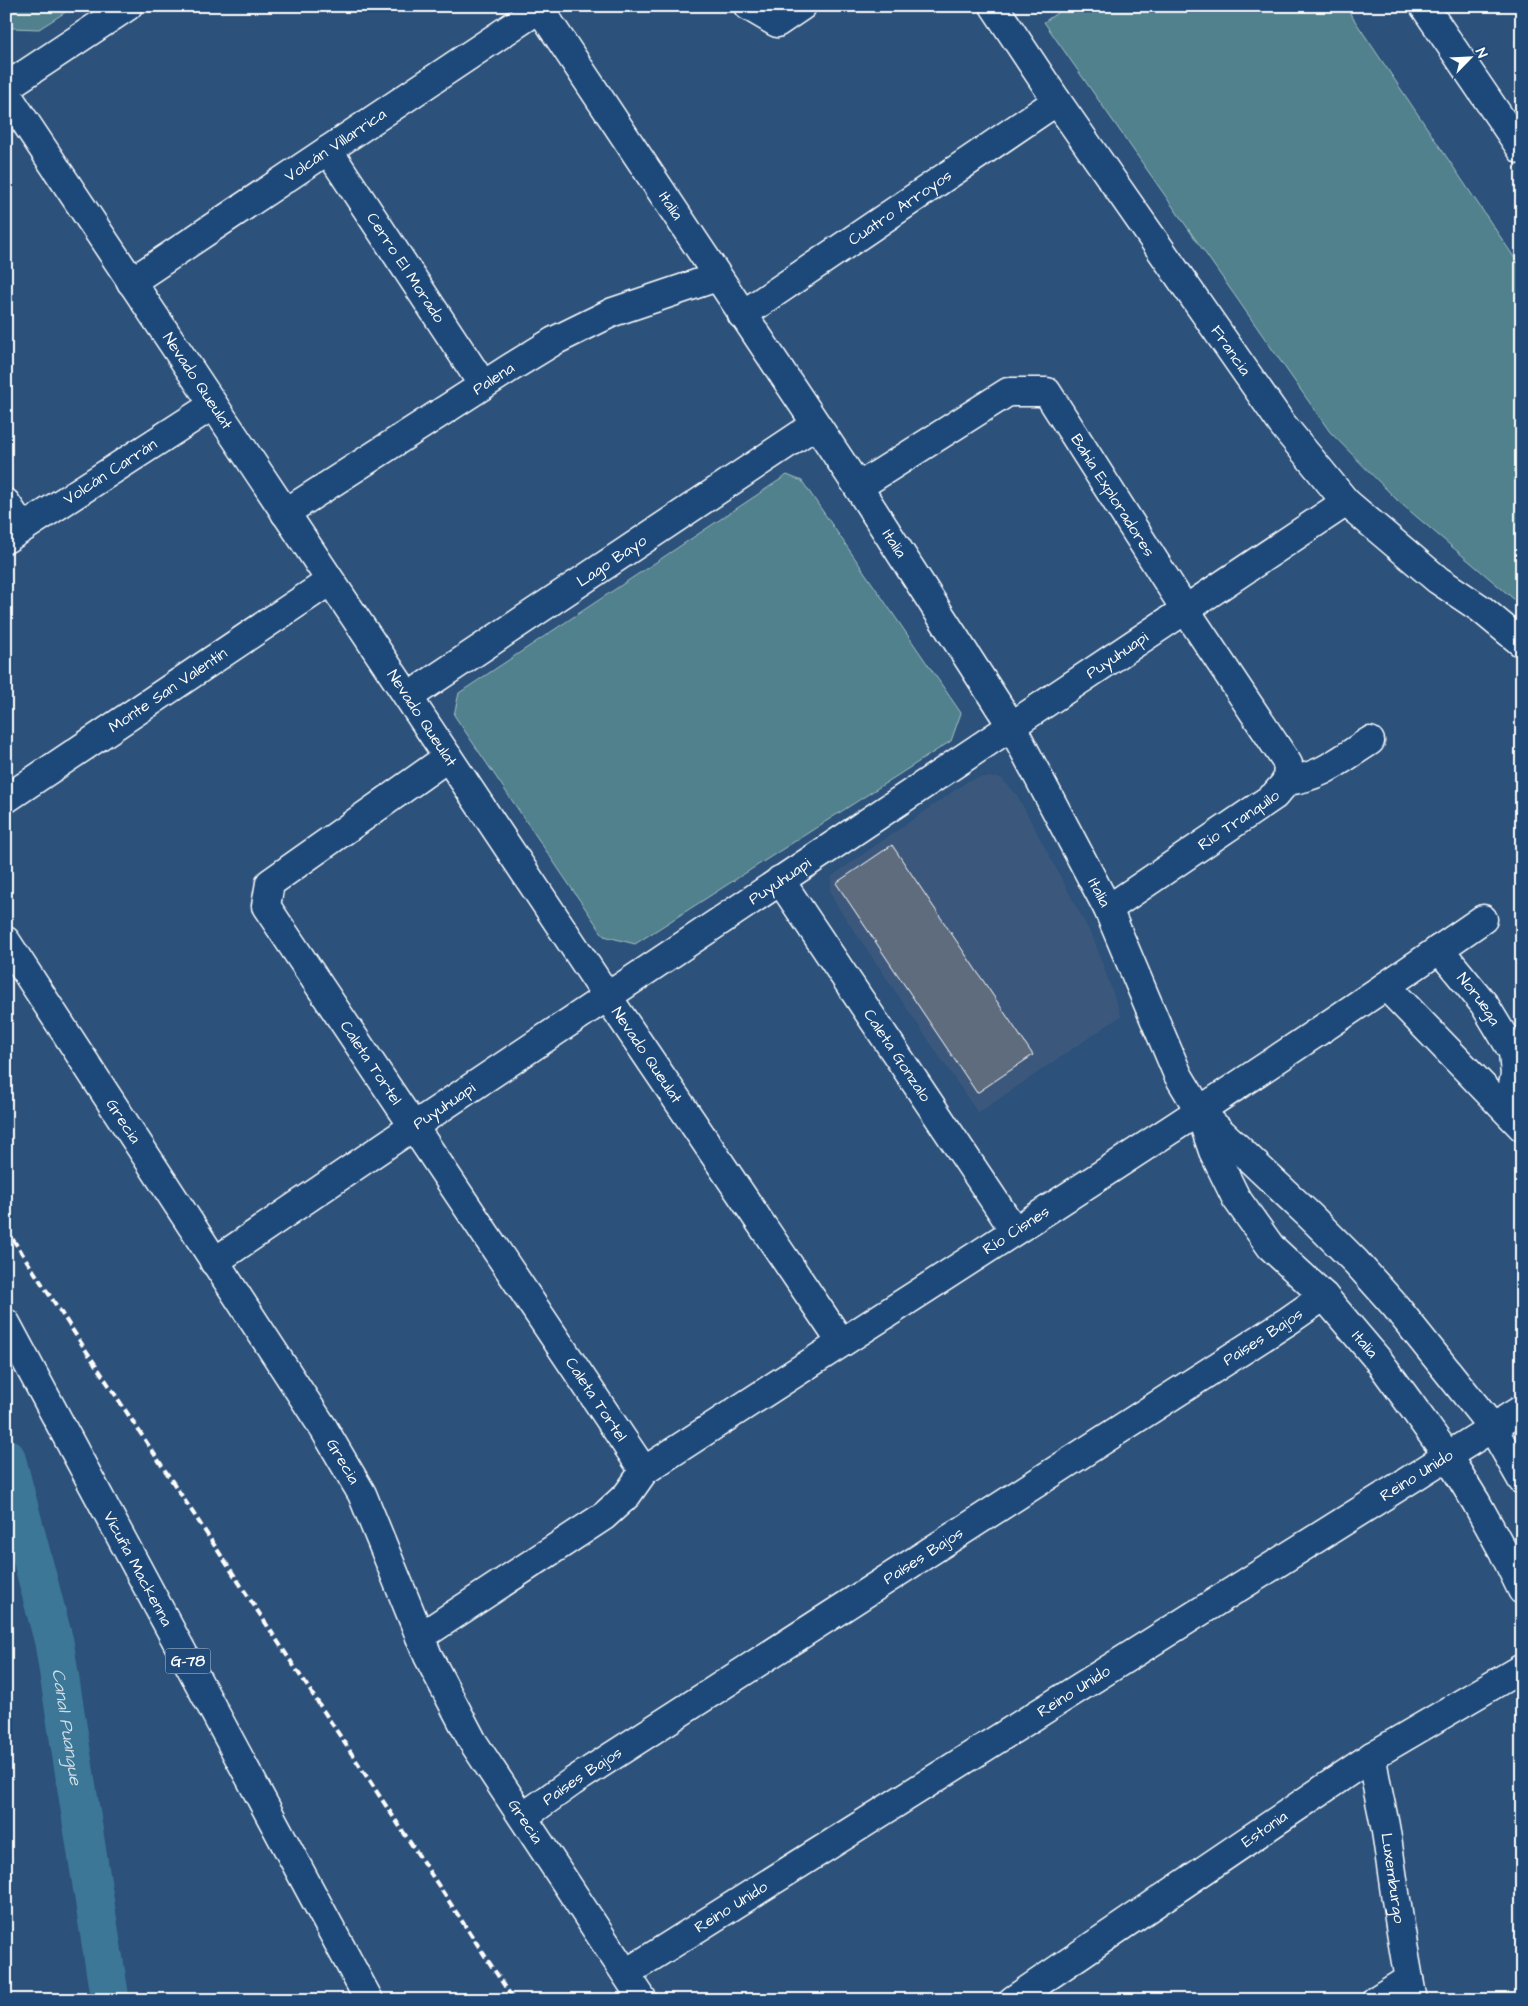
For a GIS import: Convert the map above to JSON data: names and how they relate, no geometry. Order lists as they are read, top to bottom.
{
  "streets": {
    "street": [
      "Volcán Villarrica",
      "Italia",
      "Cuatro Arroyos",
      "Cerro El Morado",
      "Francia",
      "Palena",
      "Nevado Queulat",
      "Volcán Carrán",
      "Bahía Exploradores",
      "Lago Bayo",
      "Puyuhuapi",
      "Monte San Valentín",
      "Río Tranquilo",
      "Noruega",
      "Caleta Gonzalo",
      "Caleta Tortel",
      "Grecia",
      "Río Cisnes",
      "Países Bajos",
      "Reino Unido",
      "Vicuña Mackenna",
      "G-78",
      "Estonia",
      "Luxemburgo"
    ]
  },
  "crossings": [
    ["Volcán Villarrica", "Italia"],
    ["Volcán Villarrica", "Cerro El Morado"],
    ["Volcán Villarrica", "Nevado Queulat"],
    ["Italia", "Cuatro Arroyos"],
    ["Italia", "Palena"],
    ["Italia", "Bahía Exploradores"],
    ["Italia", "Lago Bayo"],
    ["Italia", "Puyuhuapi"],
    ["Italia", "Río Tranquilo"],
    ["Italia", "Río Cisnes"],
    ["Italia", "Países Bajos"],
    ["Italia", "Reino Unido"],
    ["Cuatro Arroyos", "Francia"],
    ["Cerro El Morado", "Palena"],
    ["Francia", "Puyuhuapi"],
    ["Palena", "Nevado Queulat"],
    ["Nevado Queulat", "Volcán Carrán"],
    ["Nevado Queulat", "Lago Bayo"],
    ["Nevado Queulat", "Puyuhuapi"],
    ["Nevado Queulat", "Monte San Valentín"],
    ["Nevado Queulat", "Caleta Tortel"],
    ["Nevado Queulat", "Río Cisnes"],
    ["Bahía Exploradores", "Puyuhuapi"],
    ["Bahía Exploradores", "Río Tranquilo"],
    ["Puyuhuapi", "Caleta Gonzalo"],
    ["Puyuhuapi", "Caleta Tortel"],
    ["Puyuhuapi", "Grecia"],
    ["Noruega", "Río Cisnes"],
    ["Caleta Gonzalo", "Río Cisnes"],
    ["Caleta Tortel", "Río Cisnes"],
    ["Grecia", "Países Bajos"],
    ["Grecia", "Reino Unido"],
    ["Estonia", "Luxemburgo"]
  ],
  "water": ["Canal Puangue"],
  "north": "top right"
}
